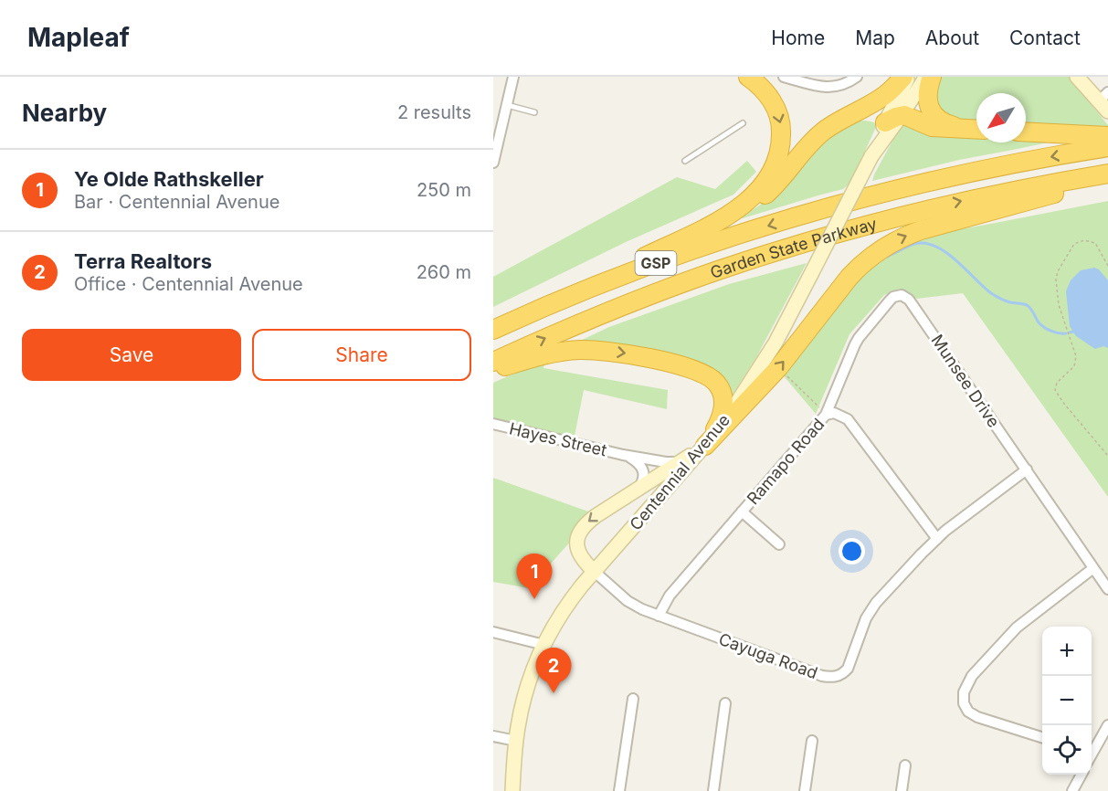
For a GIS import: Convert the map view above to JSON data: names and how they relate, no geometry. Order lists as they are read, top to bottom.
{
  "streets": {
    "highway": ["Garden State Parkway", "GSP"],
    "main road": ["Centennial Avenue"],
    "street": [
      "Munsee Drive",
      "Hayes Street",
      "Ramapo Road",
      "Cayuga Road"
    ]
  },
  "crossings": [
    ["Munsee Drive", "Ramapo Road"],
    ["Munsee Drive", "Cayuga Road"],
    ["Ramapo Road", "Cayuga Road"],
    ["Centennial Avenue", "Cayuga Road"]
  ],
  "north": "bottom left",
  "page": {
    "header": "Mapleaf",
    "nav": [
      "Home",
      "Map",
      "About",
      "Contact"
    ],
    "heading": ["Nearby", "2 results"],
    "list": [
      {
        "mark": "1",
        "name": "Ye Olde Rathskeller",
        "note": "Bar · Centennial Avenue",
        "value": "250 m"
      },
      {
        "mark": "2",
        "name": "Terra Realtors",
        "note": "Office · Centennial Avenue",
        "value": "260 m"
      }
    ],
    "buttons": ["Save", "Share"],
    "pins": ["1", "2"],
    "map_buttons": ["+", "−"]
  }
}
